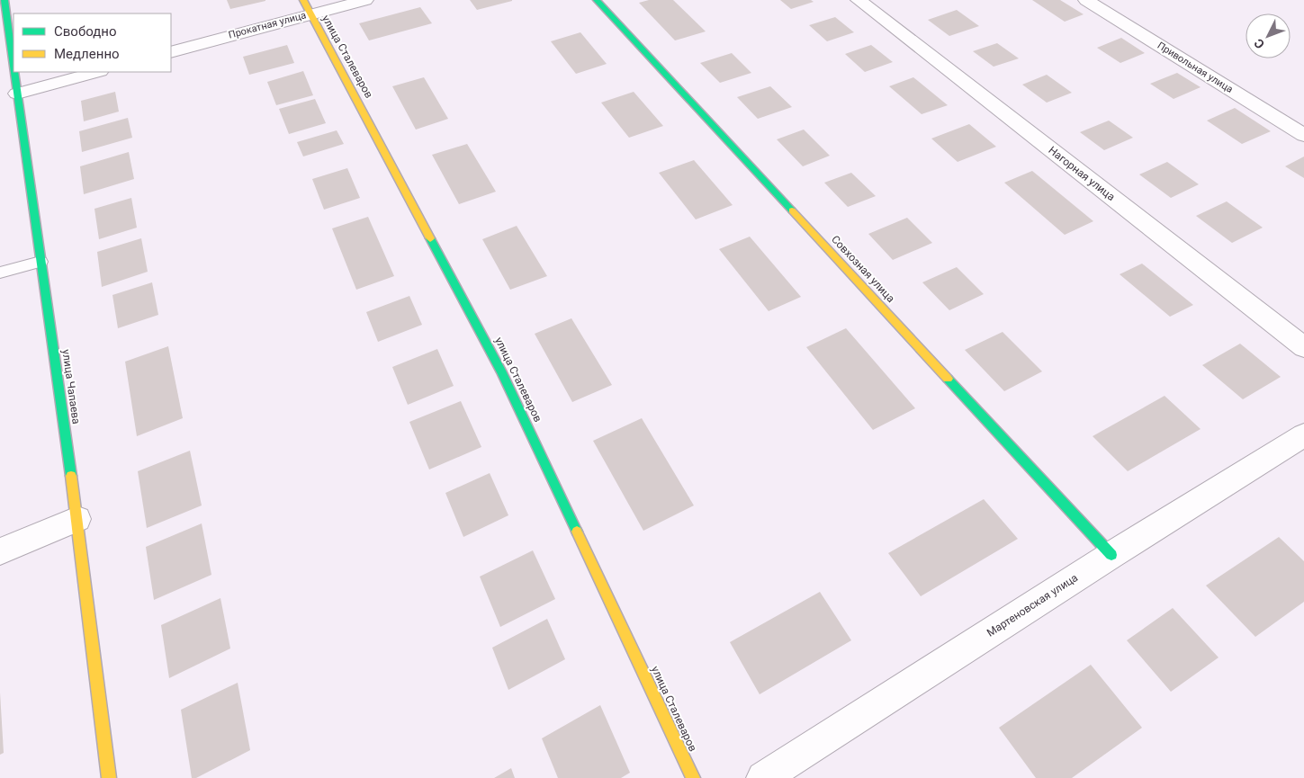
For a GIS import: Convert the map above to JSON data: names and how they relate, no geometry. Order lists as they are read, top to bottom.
{
  "streets": {
    "street": [
      "Прокатная улица",
      "улица Сталеваров",
      "Привольная улица",
      "Нагорная улица",
      "Совхозная улица",
      "улица Чапаева",
      "Мартеновская улица"
    ]
  },
  "crossings": [
    ["Прокатная улица", "улица Сталеваров"],
    ["Совхозная улица", "Мартеновская улица"]
  ],
  "legend": ["Свободно", "Медленно"],
  "north": "bottom left"
}
